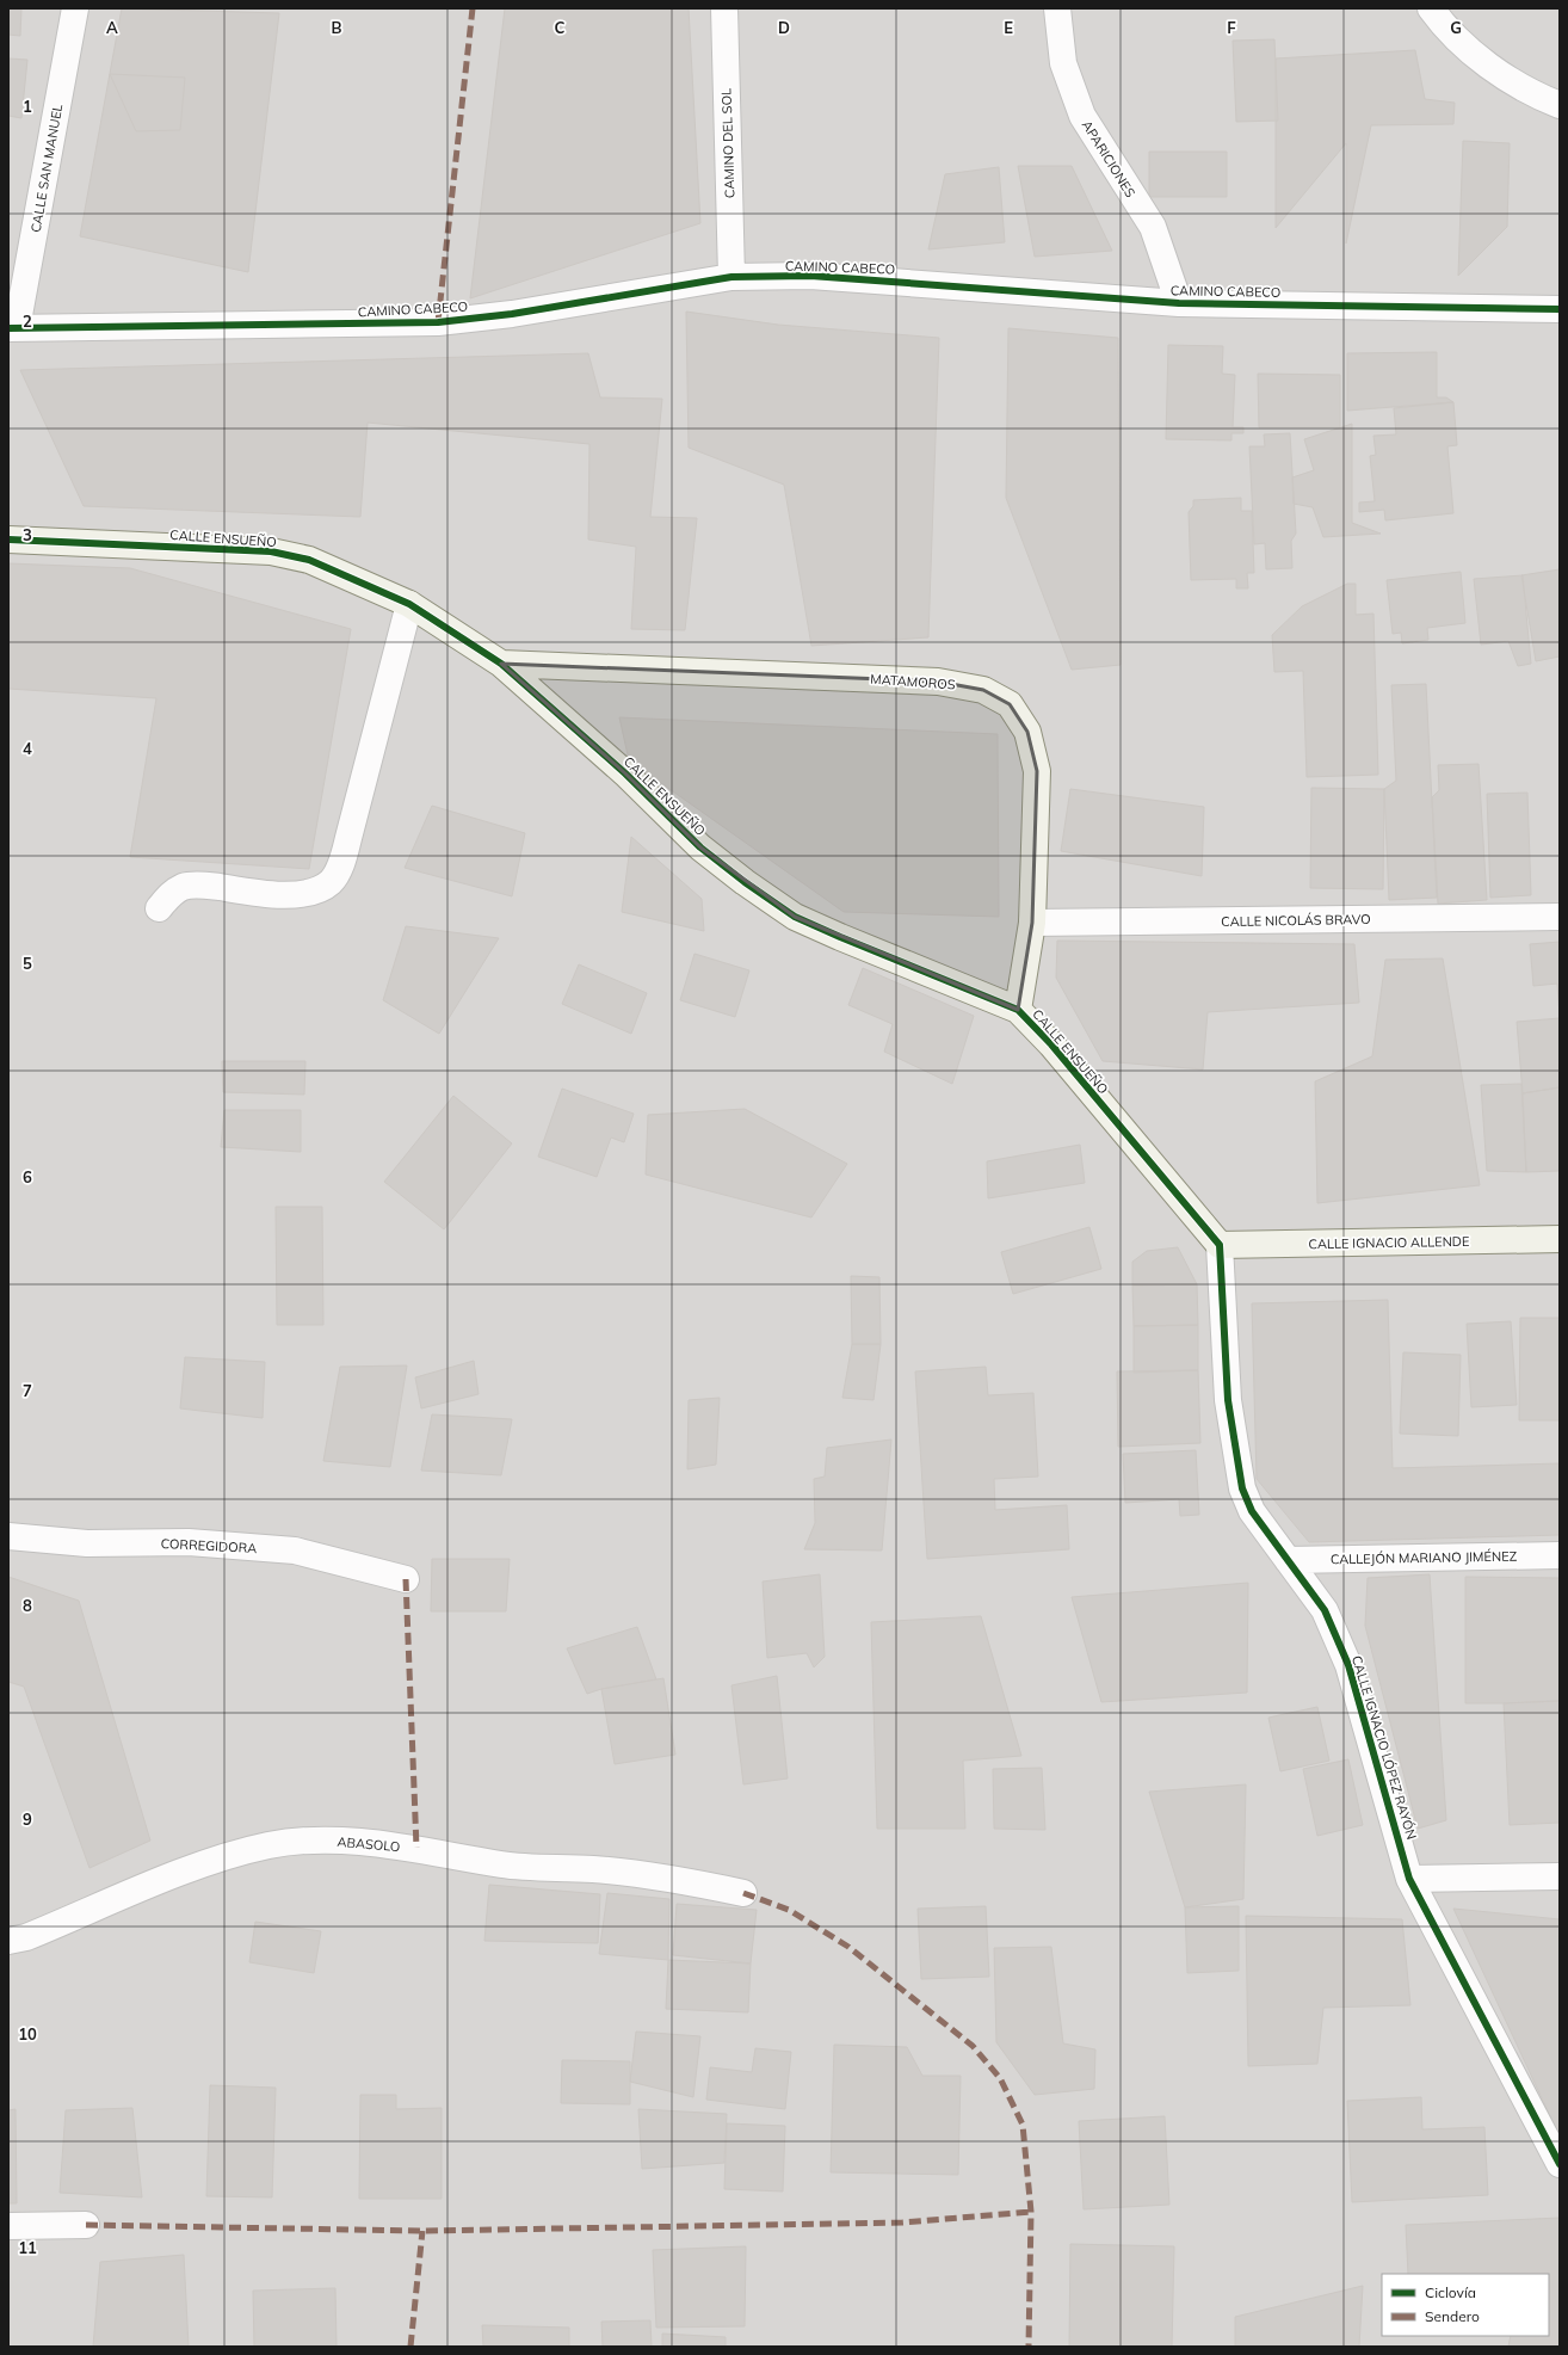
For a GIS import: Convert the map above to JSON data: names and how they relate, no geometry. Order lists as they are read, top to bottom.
{
  "streets": {
    "street": [
      "CAMINO DEL SOL",
      "APARICIONES",
      "CALLE SAN MANUEL",
      "CAMINO CABECO",
      "CALLE ENSUEÑO",
      "MATAMOROS",
      "CALLE NICOLÁS BRAVO",
      "CALLE IGNACIO ALLENDE",
      "CORREGIDORA",
      "CALLEJÓN MARIANO JIMÉNEZ",
      "CALLE IGNACIO LÓPEZ RAYÓN",
      "ABASOLO"
    ]
  },
  "crossings": [
    ["CAMINO DEL SOL", "CAMINO CABECO"],
    ["APARICIONES", "CAMINO CABECO"],
    ["CALLE SAN MANUEL", "CAMINO CABECO"],
    ["CALLE ENSUEÑO", "MATAMOROS"],
    ["CALLE ENSUEÑO", "CALLE IGNACIO ALLENDE"],
    ["CALLE ENSUEÑO", "CALLE IGNACIO LÓPEZ RAYÓN"],
    ["MATAMOROS", "CALLE NICOLÁS BRAVO"],
    ["CALLE IGNACIO ALLENDE", "CALLE IGNACIO LÓPEZ RAYÓN"],
    ["CALLEJÓN MARIANO JIMÉNEZ", "CALLE IGNACIO LÓPEZ RAYÓN"]
  ],
  "legend": ["Ciclovía", "Sendero"],
  "grid": {
    "columns": [
      "A",
      "B",
      "C",
      "D",
      "E",
      "F",
      "G"
    ],
    "rows": [
      "1",
      "2",
      "3",
      "4",
      "5",
      "6",
      "7",
      "8",
      "9",
      "10",
      "11"
    ]
  }
}
